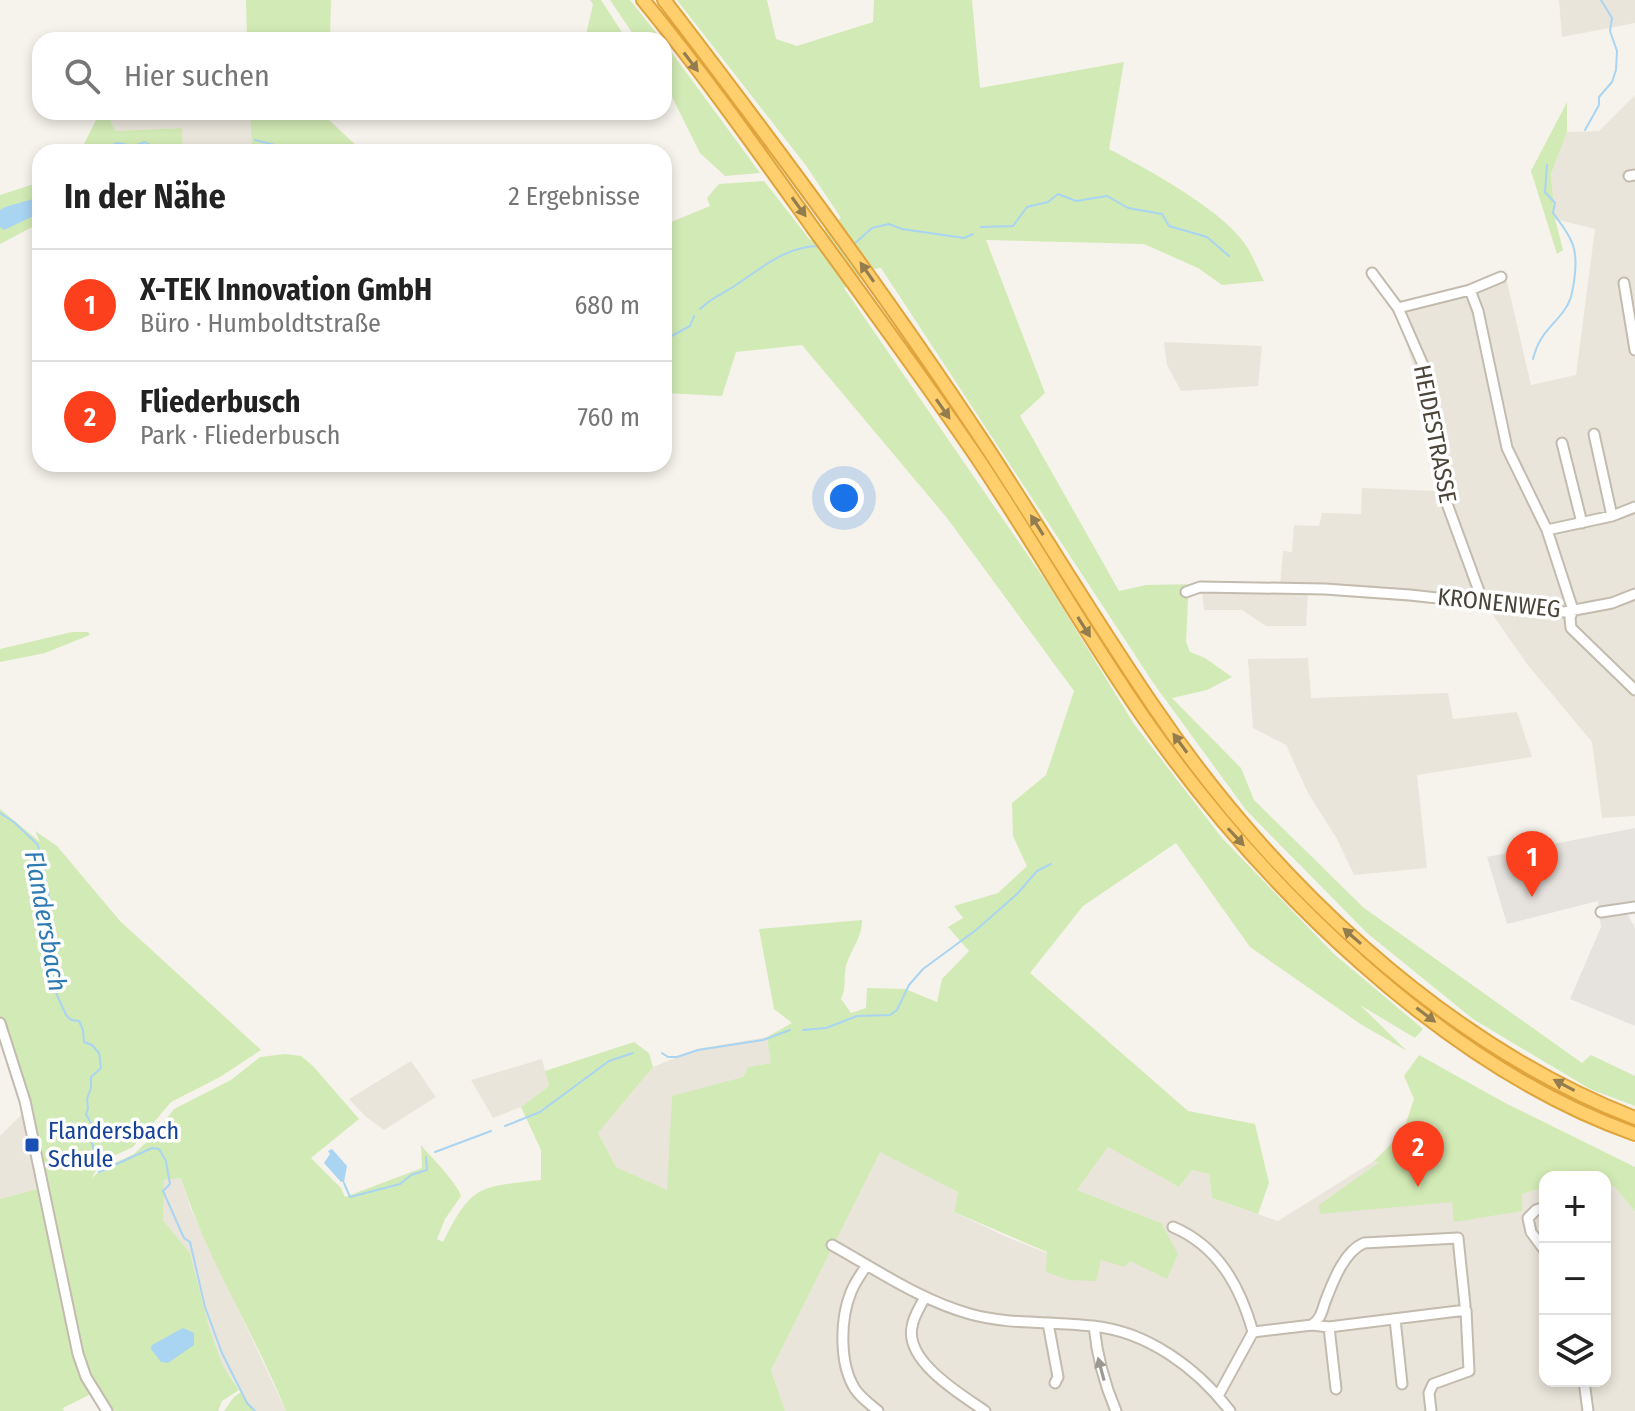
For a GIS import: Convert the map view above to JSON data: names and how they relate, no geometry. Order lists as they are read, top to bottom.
{
  "streets": {
    "street": ["HEIDESTRASSE", "KRONENWEG"]
  },
  "crossings": [
    ["HEIDESTRASSE", "KRONENWEG"]
  ],
  "water": ["Flandersbach"],
  "places": {
    "transit": ["Flandersbach Schule"]
  },
  "page": {
    "search": "Hier suchen",
    "heading": ["In der Nähe", "2 Ergebnisse"],
    "list": [
      {
        "mark": "1",
        "name": "X-TEK Innovation GmbH",
        "note": "Büro · Humboldtstraße",
        "value": "680 m"
      },
      {
        "mark": "2",
        "name": "Fliederbusch",
        "note": "Park · Fliederbusch",
        "value": "760 m"
      }
    ],
    "pins": ["1", "2"],
    "map_buttons": ["+", "−"]
  }
}
